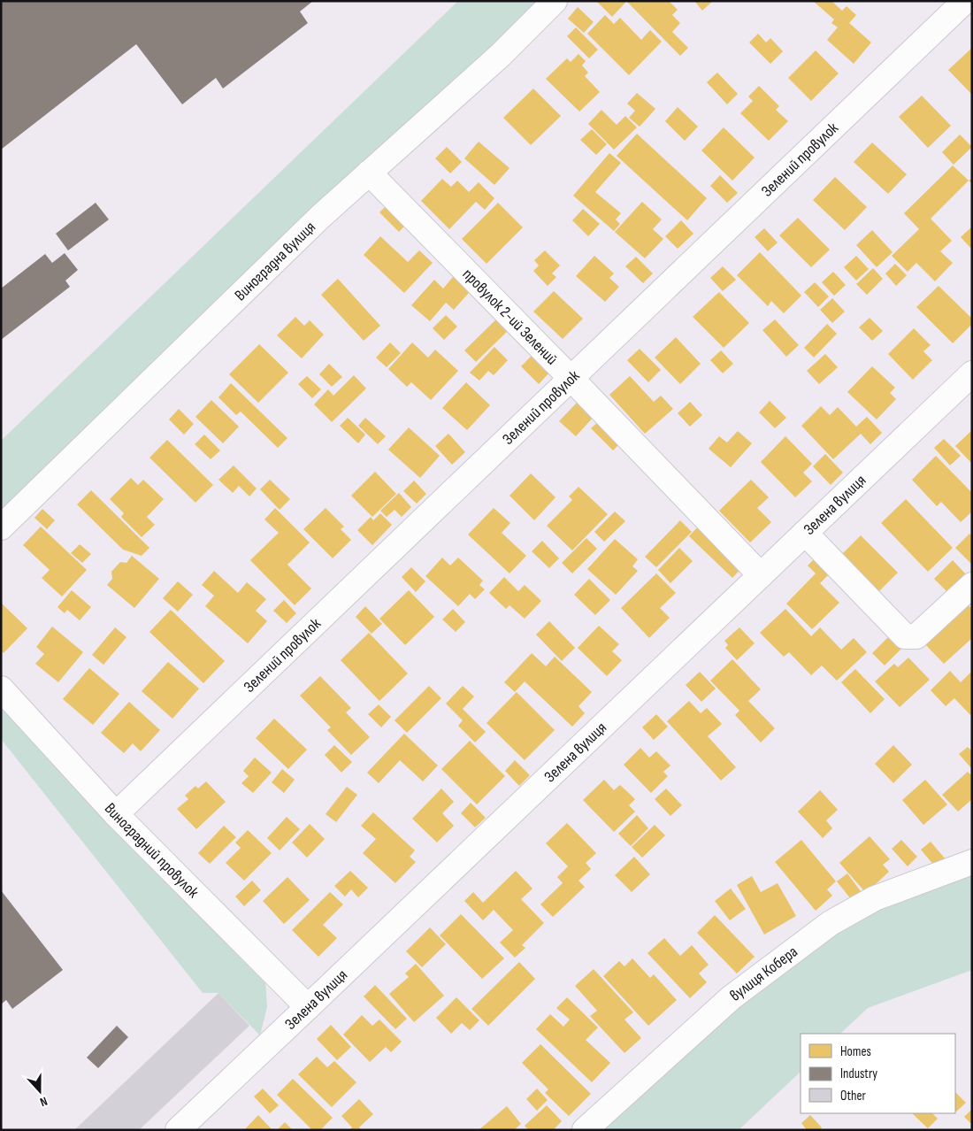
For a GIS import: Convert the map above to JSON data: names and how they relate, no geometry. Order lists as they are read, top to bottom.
{
  "streets": {
    "street": [
      "Зелений провулок",
      "Виноградна вулиця",
      "провулок 2-ий Зелений",
      "Зелена вулиця",
      "Виноградний провулок",
      "вулиця Кобера"
    ]
  },
  "crossings": [
    ["Зелений провулок", "провулок 2-ий Зелений"],
    ["Зелений провулок", "Виноградний провулок"],
    ["Виноградна вулиця", "провулок 2-ий Зелений"],
    ["провулок 2-ий Зелений", "Зелена вулиця"],
    ["Зелена вулиця", "Виноградний провулок"]
  ],
  "legend": ["Homes", "Industry", "Other"],
  "north": "bottom"
}
